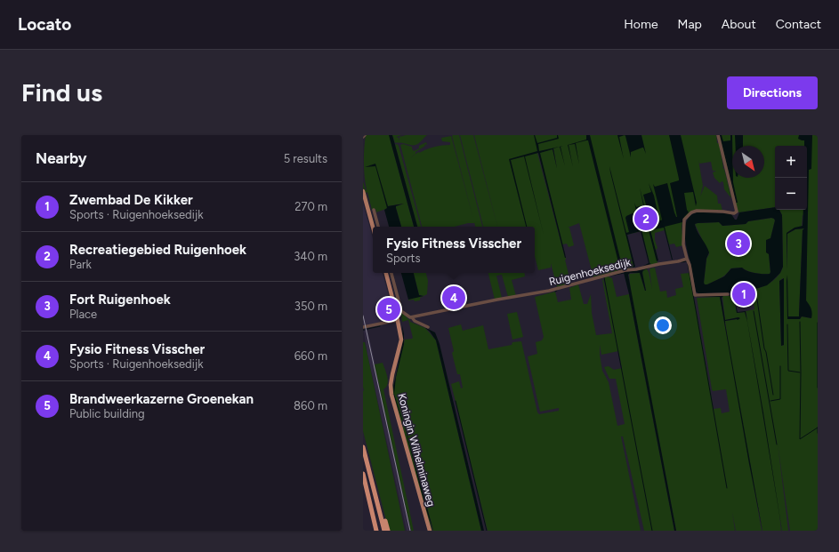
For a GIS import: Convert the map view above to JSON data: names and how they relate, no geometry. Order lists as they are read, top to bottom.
{
  "streets": {
    "main road": ["Koningin Wilhelminaweg"],
    "street": ["Ruigenhoeksedijk"]
  },
  "north": "bottom right",
  "page": {
    "header": "Locato",
    "nav": [
      "Home",
      "Map",
      "About",
      "Contact"
    ],
    "buttons": "Directions",
    "title": "Find us",
    "heading": ["Nearby", "5 results"],
    "map_buttons": ["+", "−"],
    "list": [
      {
        "mark": "1",
        "name": "Zwembad De Kikker",
        "note": "Sports · Ruigenhoeksedijk",
        "value": "270 m"
      },
      {
        "mark": "2",
        "name": "Recreatiegebied Ruigenhoek",
        "note": "Park",
        "value": "340 m"
      },
      {
        "mark": "3",
        "name": "Fort Ruigenhoek",
        "note": "Place",
        "value": "350 m"
      },
      {
        "mark": "4",
        "name": "Fysio Fitness Visscher",
        "note": "Sports · Ruigenhoeksedijk",
        "value": "660 m"
      },
      {
        "mark": "5",
        "name": "Brandweerkazerne Groenekan",
        "note": "Public building",
        "value": "860 m"
      }
    ],
    "pins": [
      "2",
      "3",
      "1",
      "4",
      "5"
    ],
    "popup": ["Fysio Fitness Visscher", "Sports"]
  }
}
